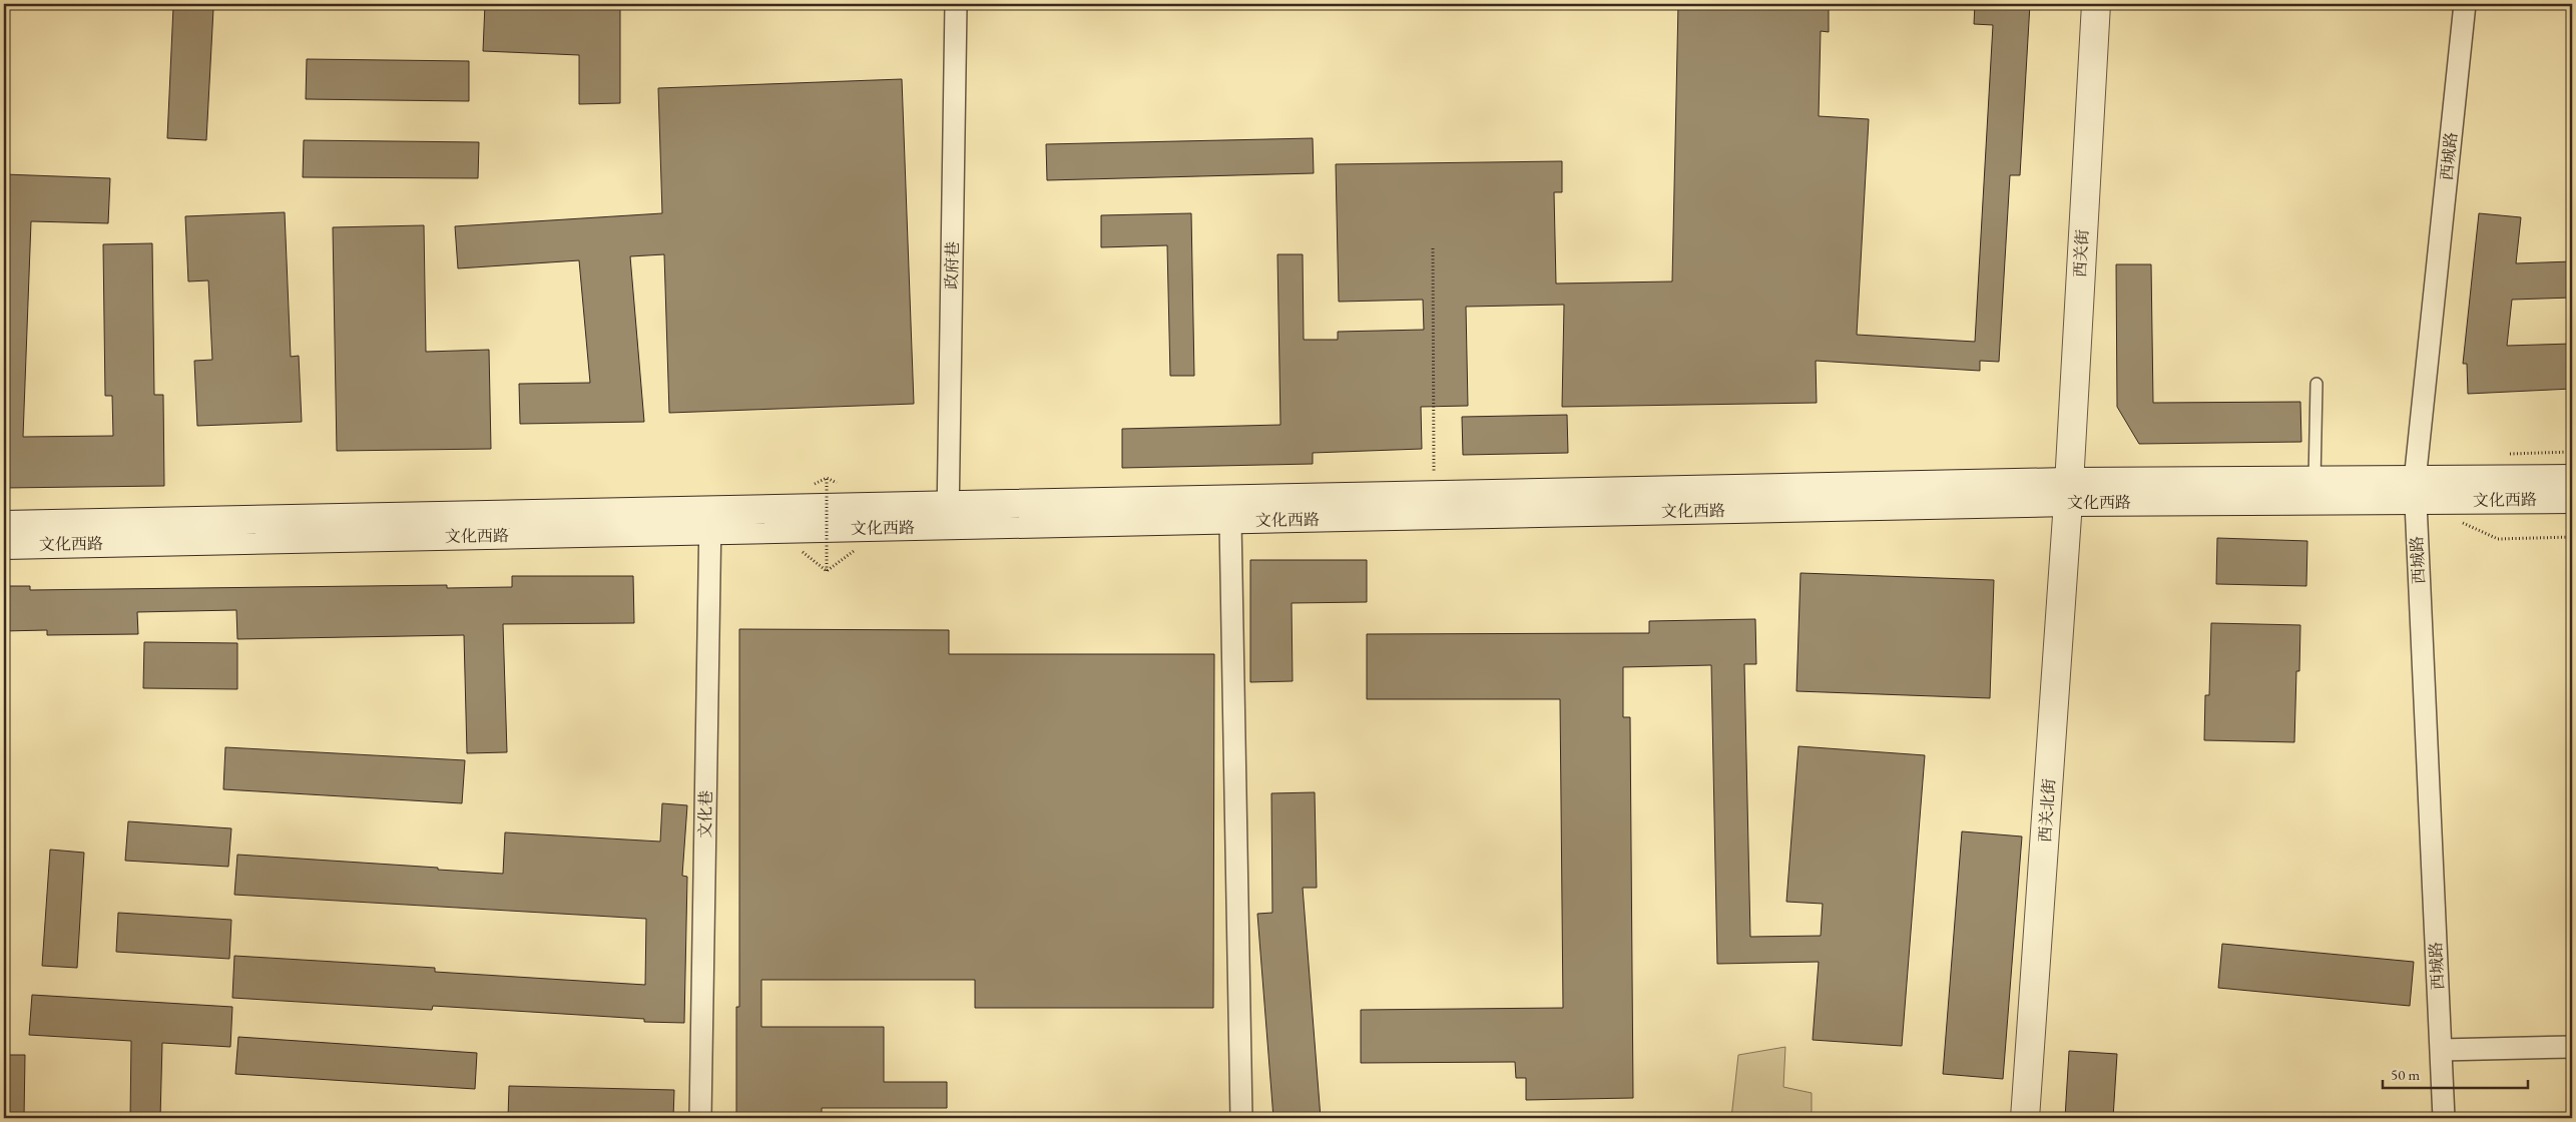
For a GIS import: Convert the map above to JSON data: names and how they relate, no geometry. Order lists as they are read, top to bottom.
{
  "streets": {
    "main road": ["西关街", "文化西路", "西关北街"],
    "street": ["西城路", "政府巷", "文化巷"]
  },
  "crossings": [
    ["西城路", "文化西路"],
    ["西关街", "文化西路"],
    ["西关街", "西关北街"],
    ["政府巷", "文化西路"],
    ["文化西路", "西关北街"],
    ["文化西路", "文化巷"]
  ],
  "scale_bar": "50 m"
}
